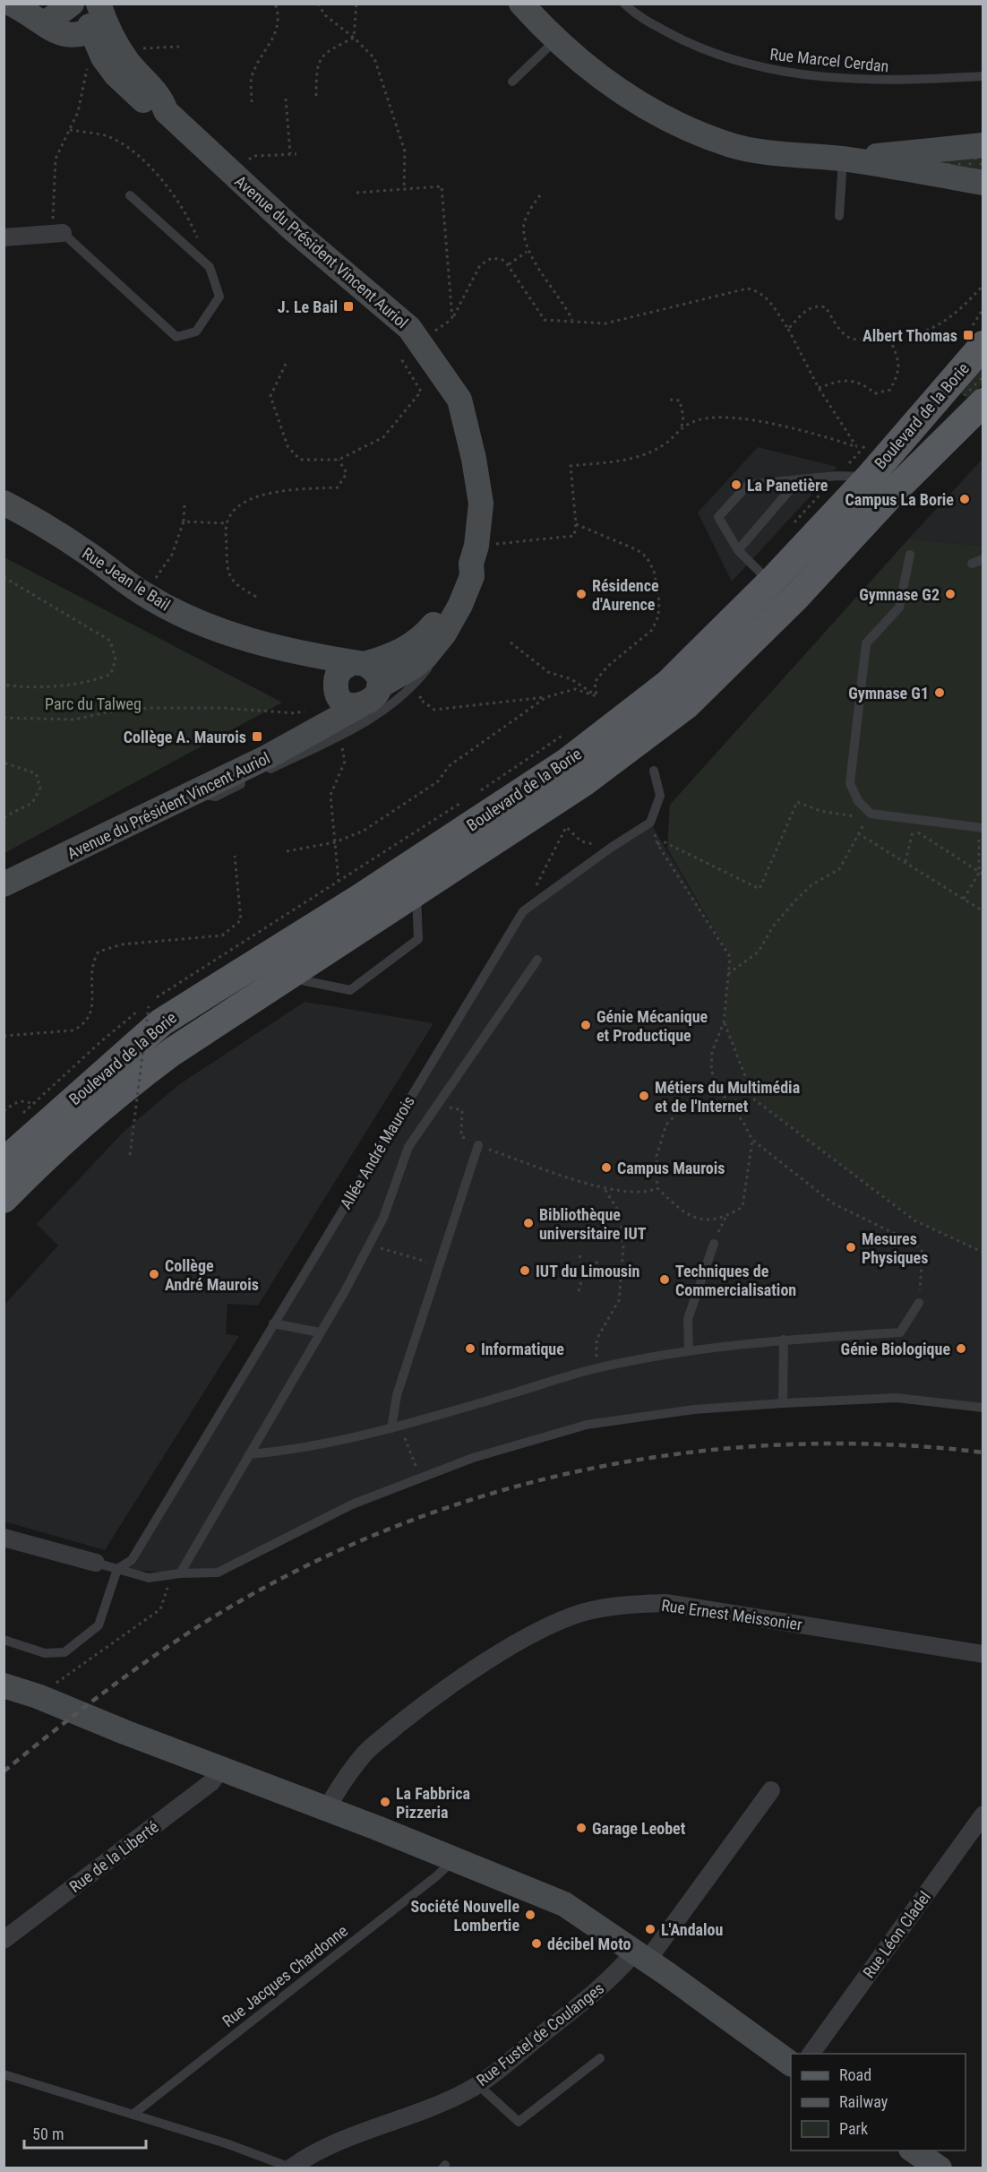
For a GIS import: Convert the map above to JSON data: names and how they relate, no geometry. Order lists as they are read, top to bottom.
{
  "streets": {
    "main road": ["Boulevard de la Borie"],
    "street": [
      "Avenue du Président Vincent Auriol",
      "Rue Jean le Bail",
      "Rue Ernest Meissonier",
      "Rue de la Liberté",
      "Rue Léon Cladel",
      "Rue Fustel de Coulanges"
    ],
    "lane": ["Rue Marcel Cerdan", "Allée André Maurois", "Rue Jacques Chardonne"]
  },
  "crossings": [
    ["Avenue du Président Vincent Auriol", "Rue Jean le Bail"]
  ],
  "parks": ["Parc du Talweg"],
  "places": {
    "transit": ["J. Le Bail", "Albert Thomas", "Collège A. Maurois"],
    "other": [
      "La Panetière",
      "Campus La Borie",
      "Résidence d'Aurence",
      "Gymnase G2",
      "Gymnase G1",
      "Génie Mécanique et Productique",
      "Métiers du Multimédia et de l'Internet",
      "Campus Maurois",
      "Bibliothèque universitaire IUT",
      "Mesures Physiques",
      "IUT du Limousin",
      "Collège André Maurois",
      "Techniques de Commercialisation",
      "Informatique",
      "Génie Biologique",
      "La Fabbrica Pizzeria",
      "Garage Leobet",
      "Société Nouvelle Lombertie",
      "L'Andalou",
      "décibel Moto"
    ]
  },
  "legend": ["Road", "Railway", "Park"],
  "scale_bar": "50 m"
}
